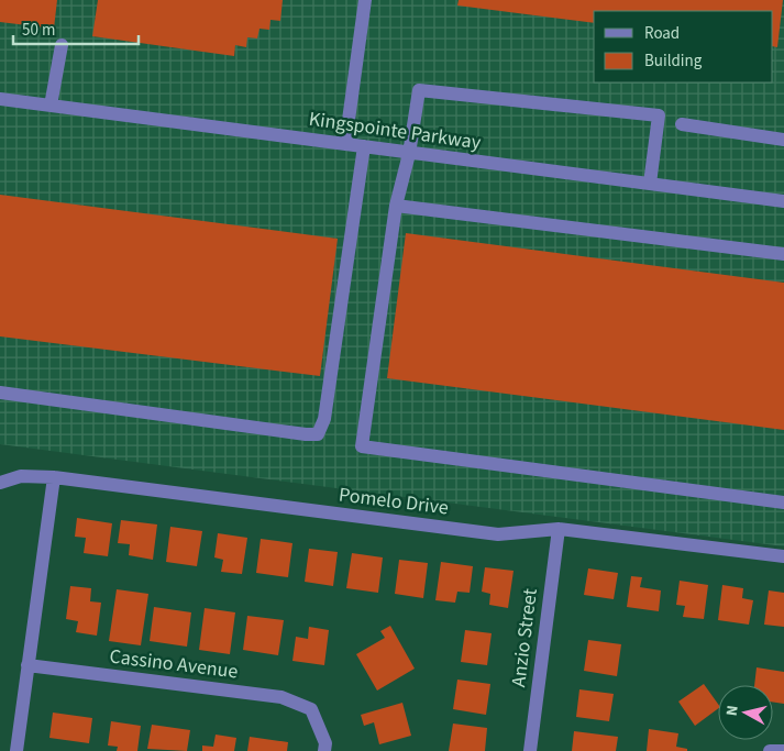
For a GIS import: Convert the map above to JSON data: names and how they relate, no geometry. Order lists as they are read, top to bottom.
{
  "streets": {
    "street": [
      "Kingspointe Parkway",
      "Pomelo Drive",
      "Anzio Street",
      "Cassino Avenue"
    ]
  },
  "crossings": [
    ["Pomelo Drive", "Anzio Street"]
  ],
  "legend": ["Road", "Building"],
  "scale_bar": "50 m",
  "north": "left"
}
